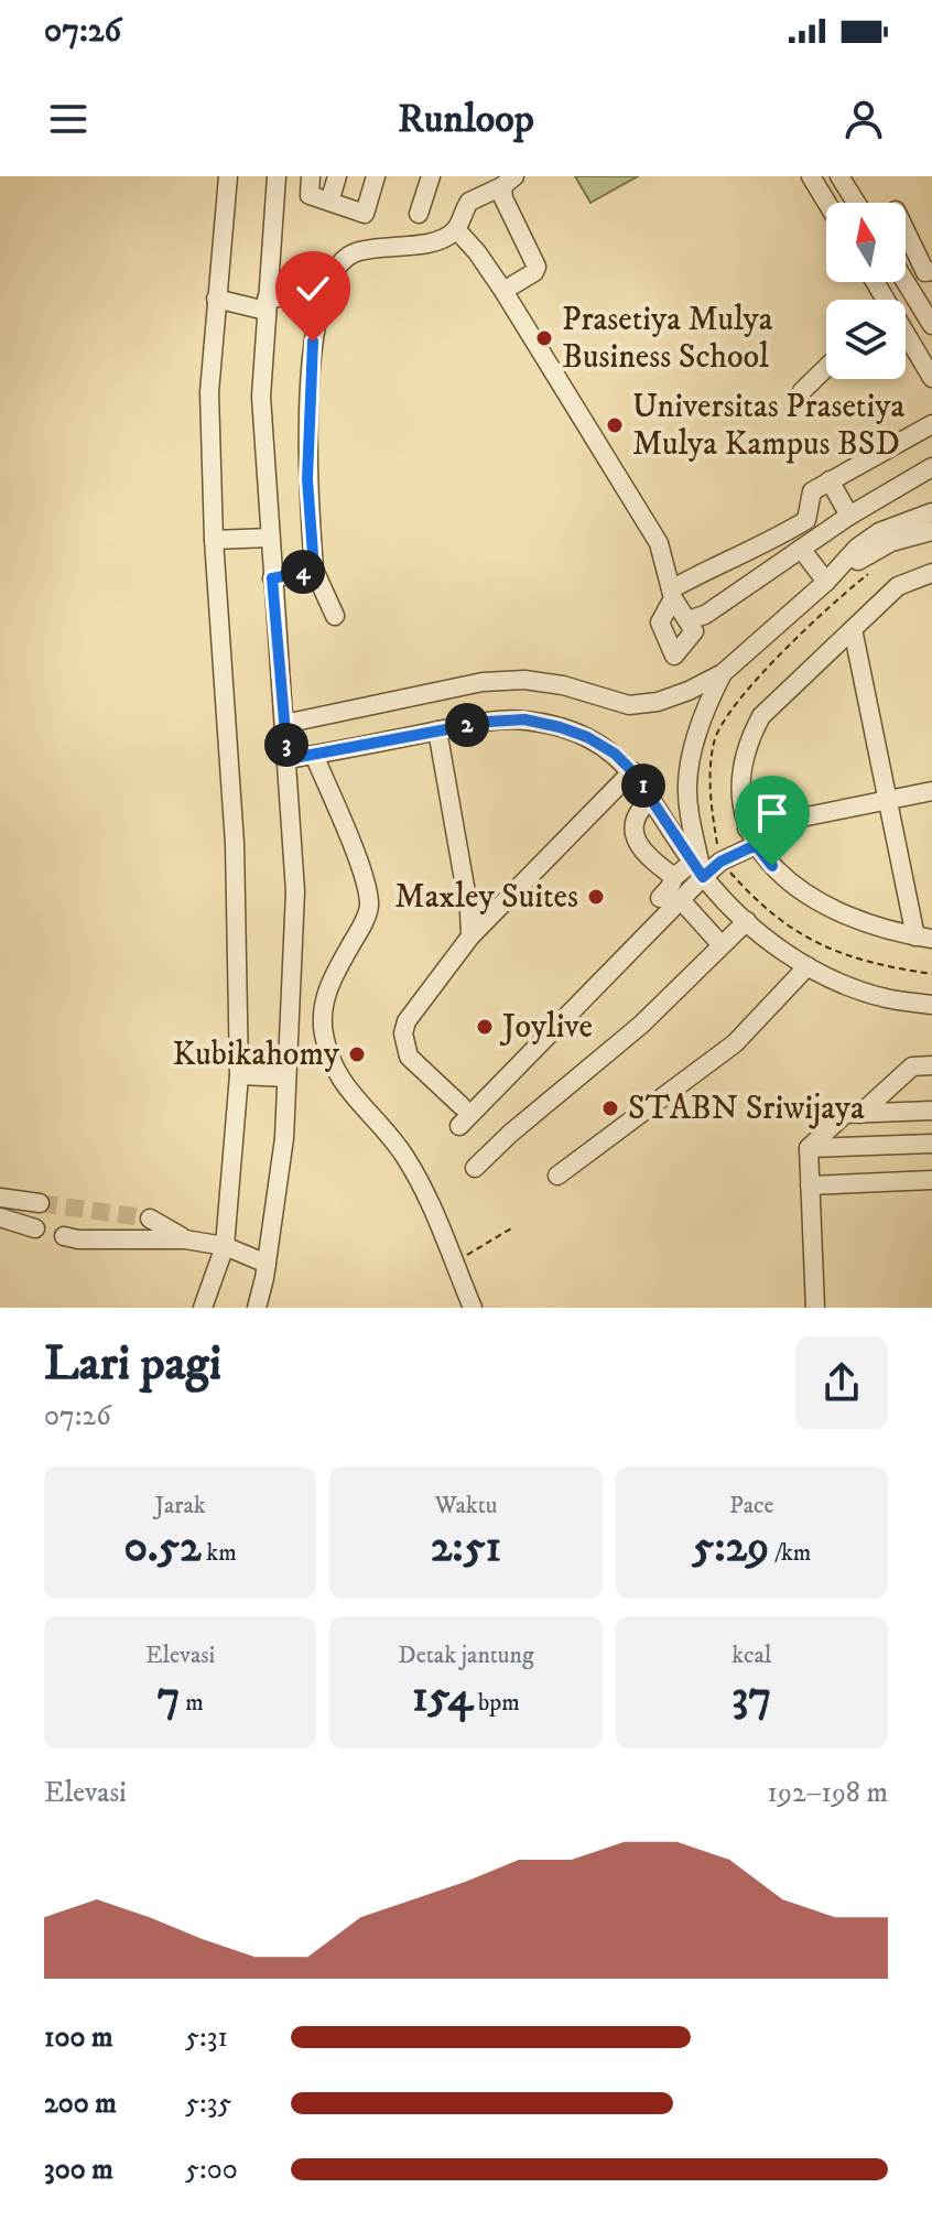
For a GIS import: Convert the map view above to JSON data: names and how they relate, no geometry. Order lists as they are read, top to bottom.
{
  "places": [
    "Prasetiya Mulya Business School",
    "Universitas Prasetiya Mulya Kampus BSD",
    "Maxley Suites",
    "Joylive",
    "Kubikahomy",
    "STABN Sriwijaya"
  ],
  "north": "top",
  "page": {
    "status": "07:26",
    "header": "Runloop",
    "pins": [
      "4",
      "2",
      "3",
      "1"
    ],
    "heading": ["Lari pagi", "07:26"],
    "stats": [
      ["Jarak", "0.52 km"],
      ["Waktu", "2:51"],
      ["Pace", "5:29 /km"],
      ["Elevasi", "7 m"],
      ["Detak jantung", "154 bpm"],
      ["kcal", "37"]
    ],
    "chart": ["Elevasi", "192–198 m"],
    "list": [
      {
        "name": "100 m",
        "note": "5:31"
      },
      {
        "name": "200 m",
        "note": "5:35"
      },
      {
        "name": "300 m",
        "note": "5:00"
      }
    ]
  }
}
